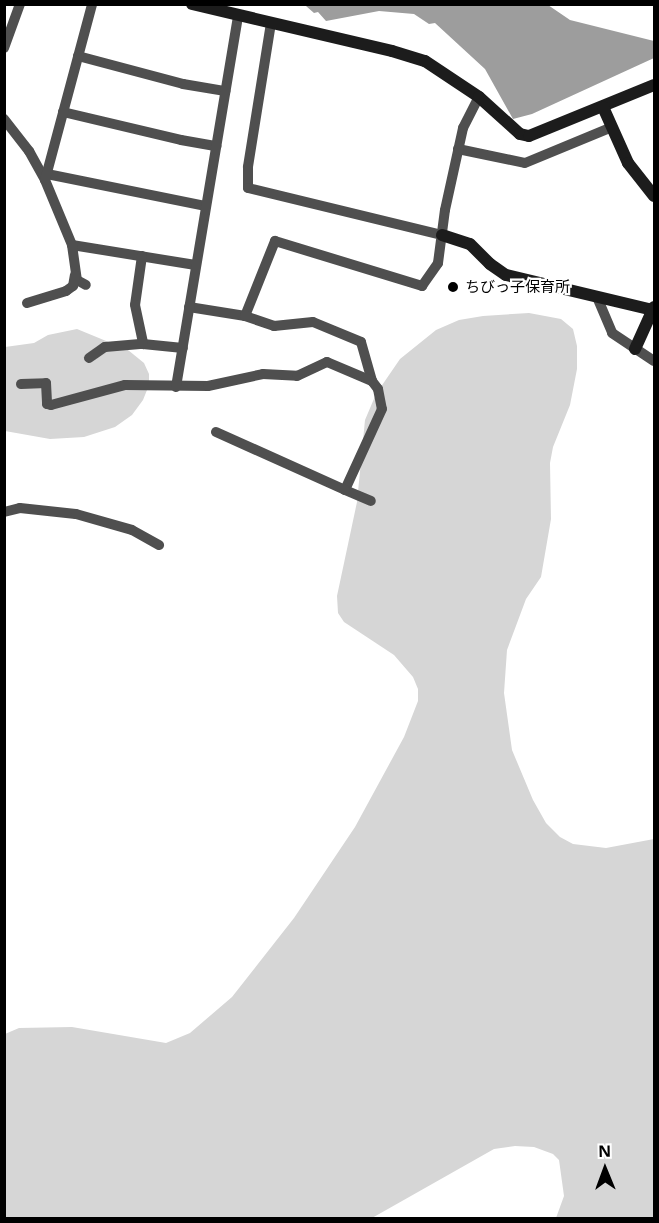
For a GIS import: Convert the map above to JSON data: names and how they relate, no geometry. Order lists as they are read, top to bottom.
{
  "places": ["ちびっ子保育所"],
  "north": "top"
}
